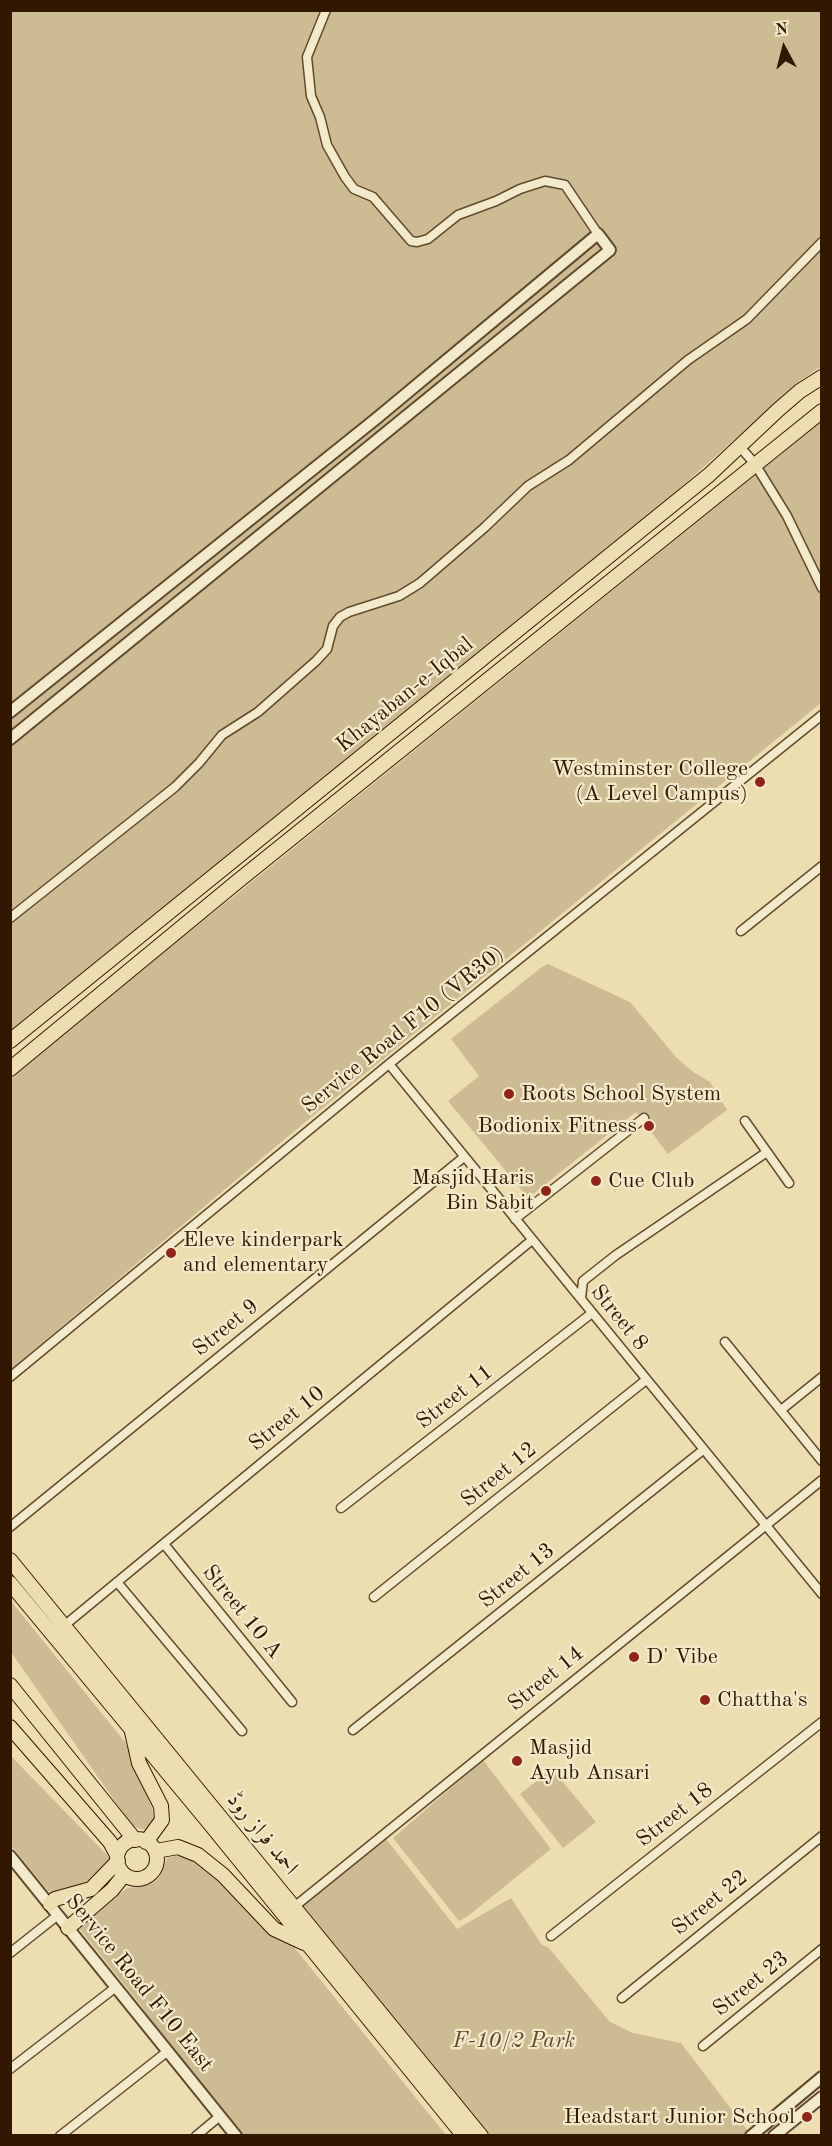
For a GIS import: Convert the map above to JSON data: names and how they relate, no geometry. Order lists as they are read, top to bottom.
{
  "streets": {
    "main road": ["Khayaban-e-Iqbal", "احمد فراز روڈ"],
    "street": [
      "Service Road F10 (VR30)",
      "Street 8",
      "Street 9",
      "Street 11",
      "Street 10",
      "Street 12",
      "Street 13",
      "Street 10 A",
      "Street 14",
      "Street 18",
      "Street 22",
      "Service Road F10 East",
      "Street 23"
    ]
  },
  "crossings": [
    ["Service Road F10 (VR30)", "Street 8"],
    ["Street 8", "Street 9"],
    ["Street 8", "Street 11"],
    ["Street 8", "Street 10"],
    ["Street 8", "Street 12"],
    ["Street 8", "Street 13"],
    ["Street 8", "Street 14"],
    ["Street 10", "Street 10 A"],
    ["Street 10", "احمد فراز روڈ"],
    ["Street 14", "احمد فراز روڈ"]
  ],
  "parks": ["F-10/2 Park"],
  "places": [
    "Westminster College (A Level Campus)",
    "Roots School System",
    "Bodionix Fitness",
    "Cue Club",
    "Masjid Haris Bin Sabit",
    "Eleve kinderpark and elementary",
    "D' Vibe",
    "Chattha's",
    "Masjid Ayub Ansari",
    "Headstart Junior School"
  ],
  "north": "top"
}
